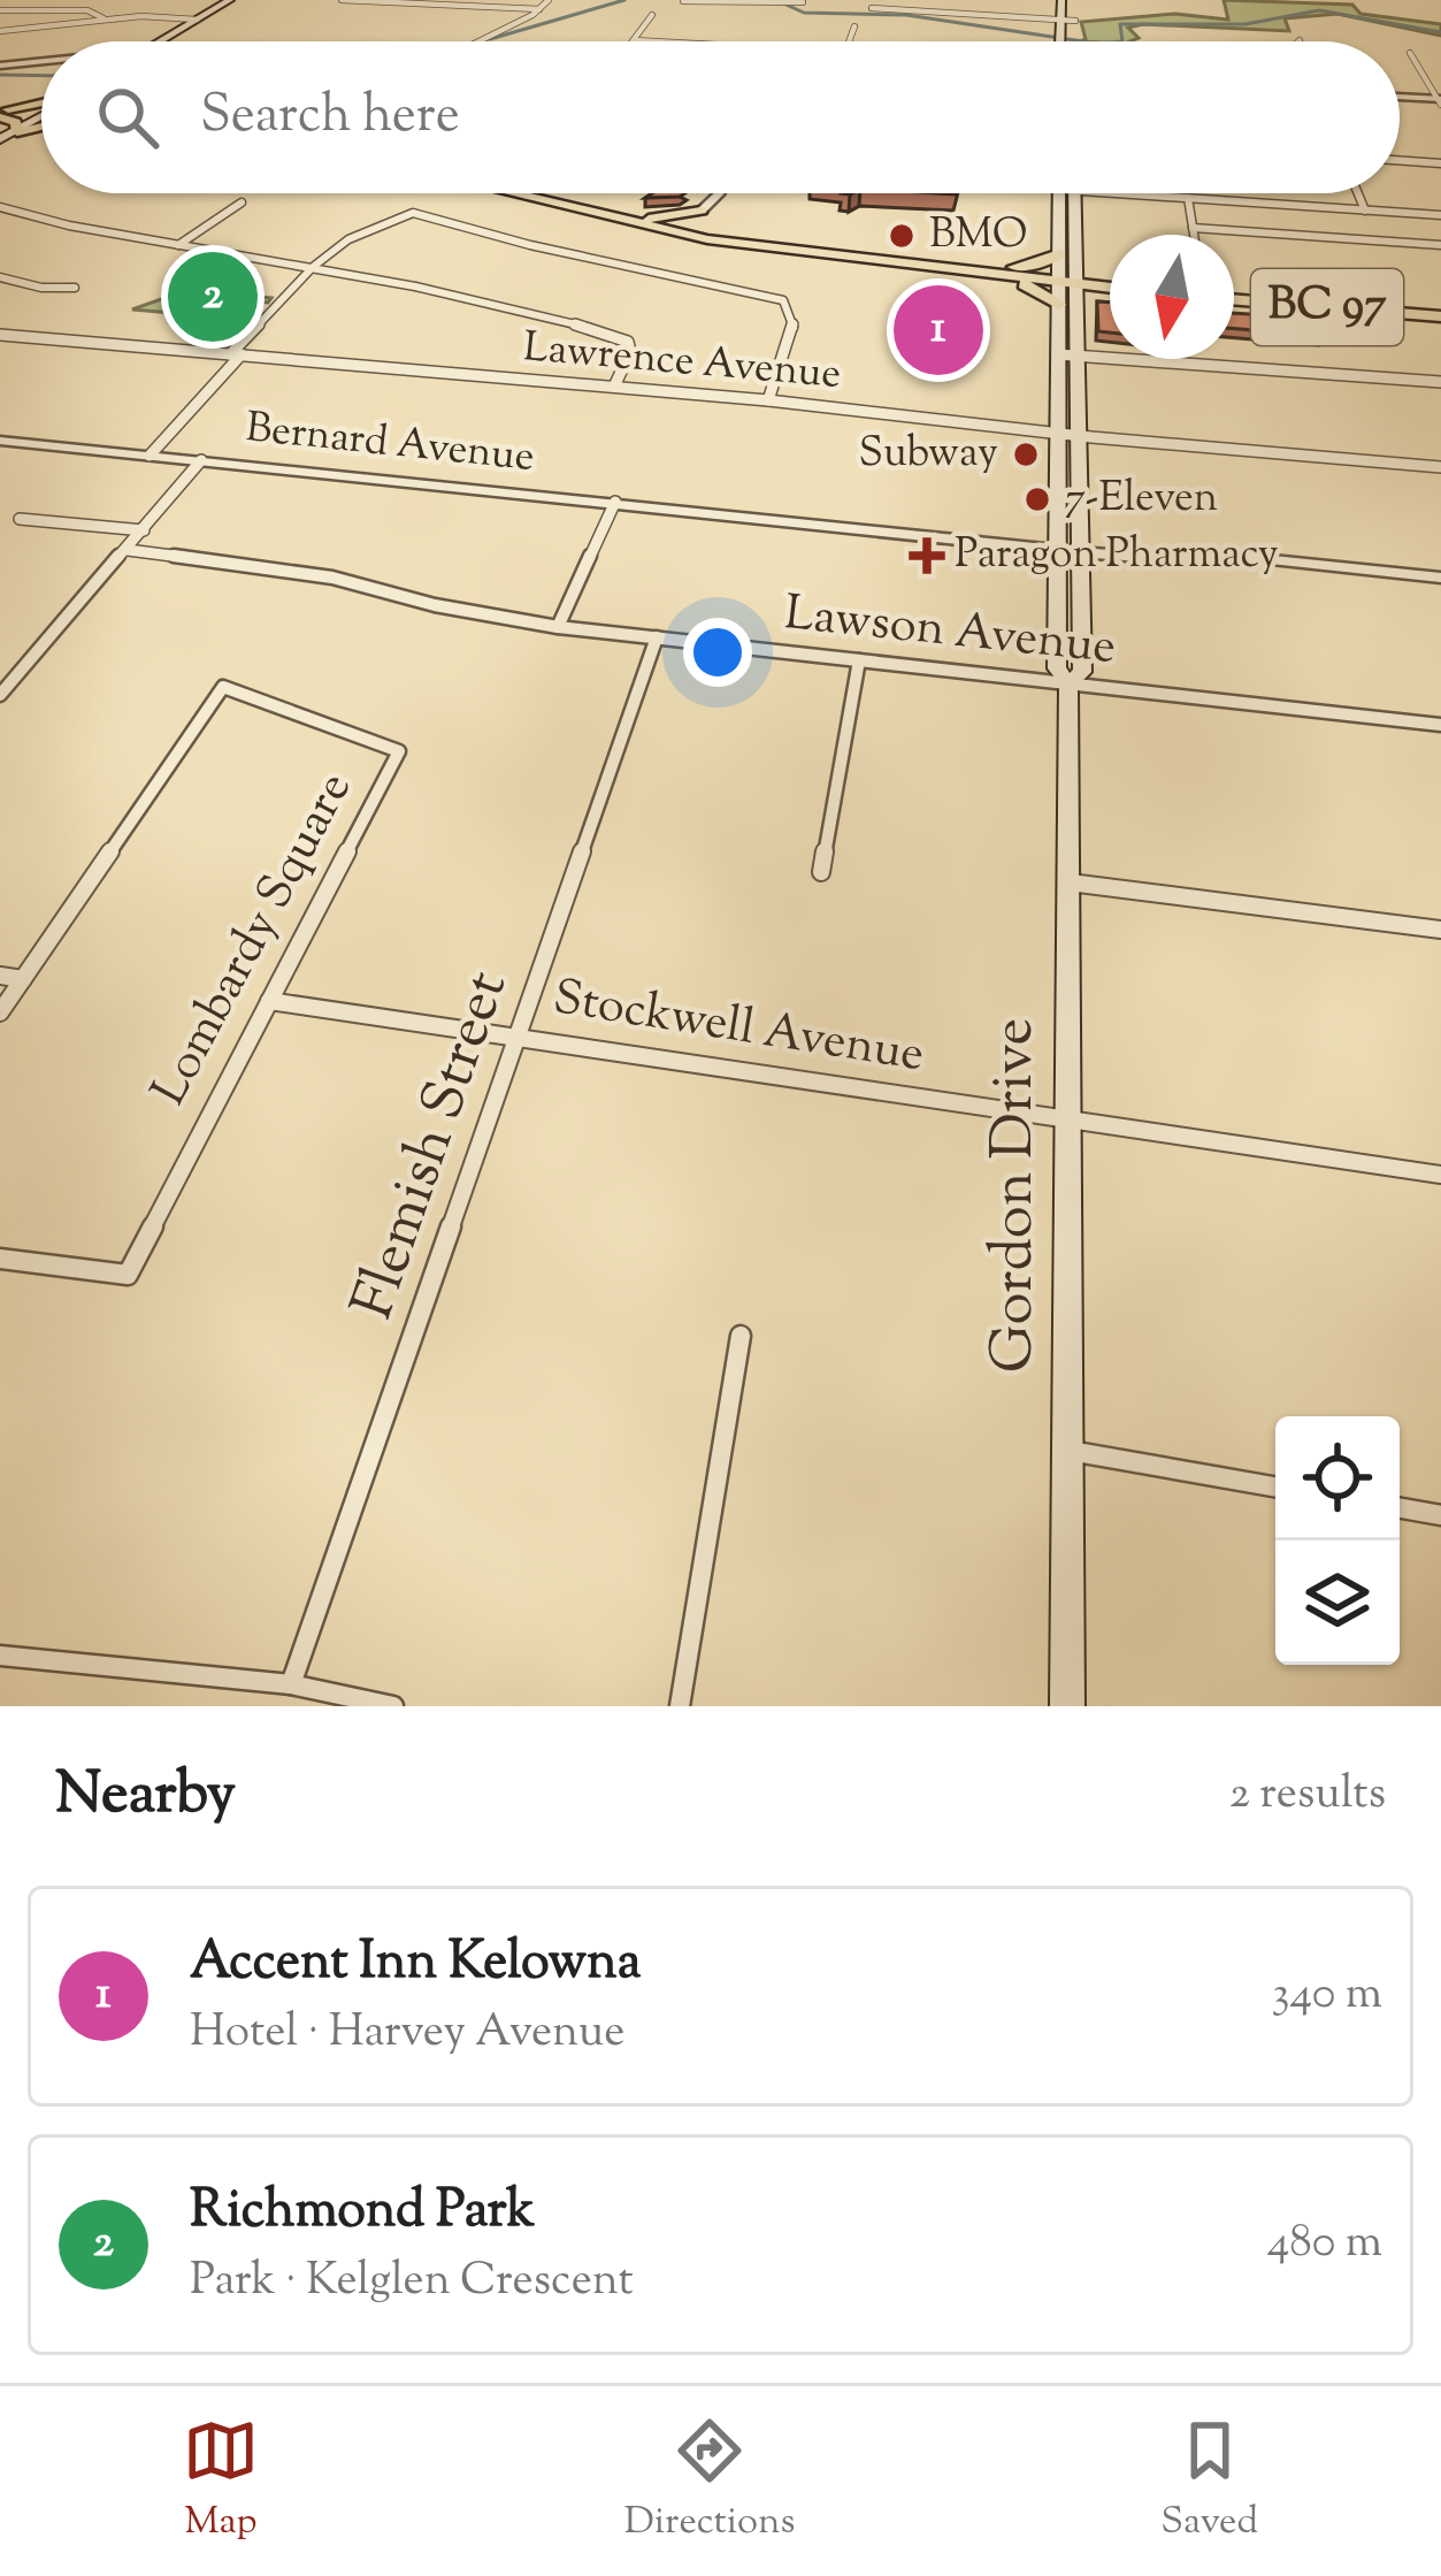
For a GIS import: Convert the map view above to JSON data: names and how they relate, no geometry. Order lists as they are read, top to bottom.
{
  "streets": {
    "highway": ["BC 97"],
    "main road": ["Gordon Drive"],
    "street": [
      "Lawrence Avenue",
      "Bernard Avenue",
      "Lawson Avenue",
      "Lombardy Square",
      "Stockwell Avenue",
      "Flemish Street"
    ]
  },
  "crossings": [
    ["Lawrence Avenue", "Gordon Drive"],
    ["Bernard Avenue", "Gordon Drive"],
    ["Lawson Avenue", "Flemish Street"],
    ["Lawson Avenue", "Gordon Drive"],
    ["Lombardy Square", "Stockwell Avenue"],
    ["Stockwell Avenue", "Flemish Street"],
    ["Stockwell Avenue", "Gordon Drive"]
  ],
  "places": {
    "other": ["BMO", "Subway", "7-Eleven"],
    "health": ["Paragon Pharmacy"]
  },
  "north": "bottom",
  "page": {
    "search": "Search here",
    "pins": ["2", "1"],
    "heading": ["Nearby", "2 results"],
    "list": [
      {
        "mark": "1",
        "name": "Accent Inn Kelowna",
        "note": "Hotel · Harvey Avenue",
        "value": "340 m"
      },
      {
        "mark": "2",
        "name": "Richmond Park",
        "note": "Park · Kelglen Crescent",
        "value": "480 m"
      }
    ],
    "nav": ["Map", "Directions", "Saved"]
  }
}
